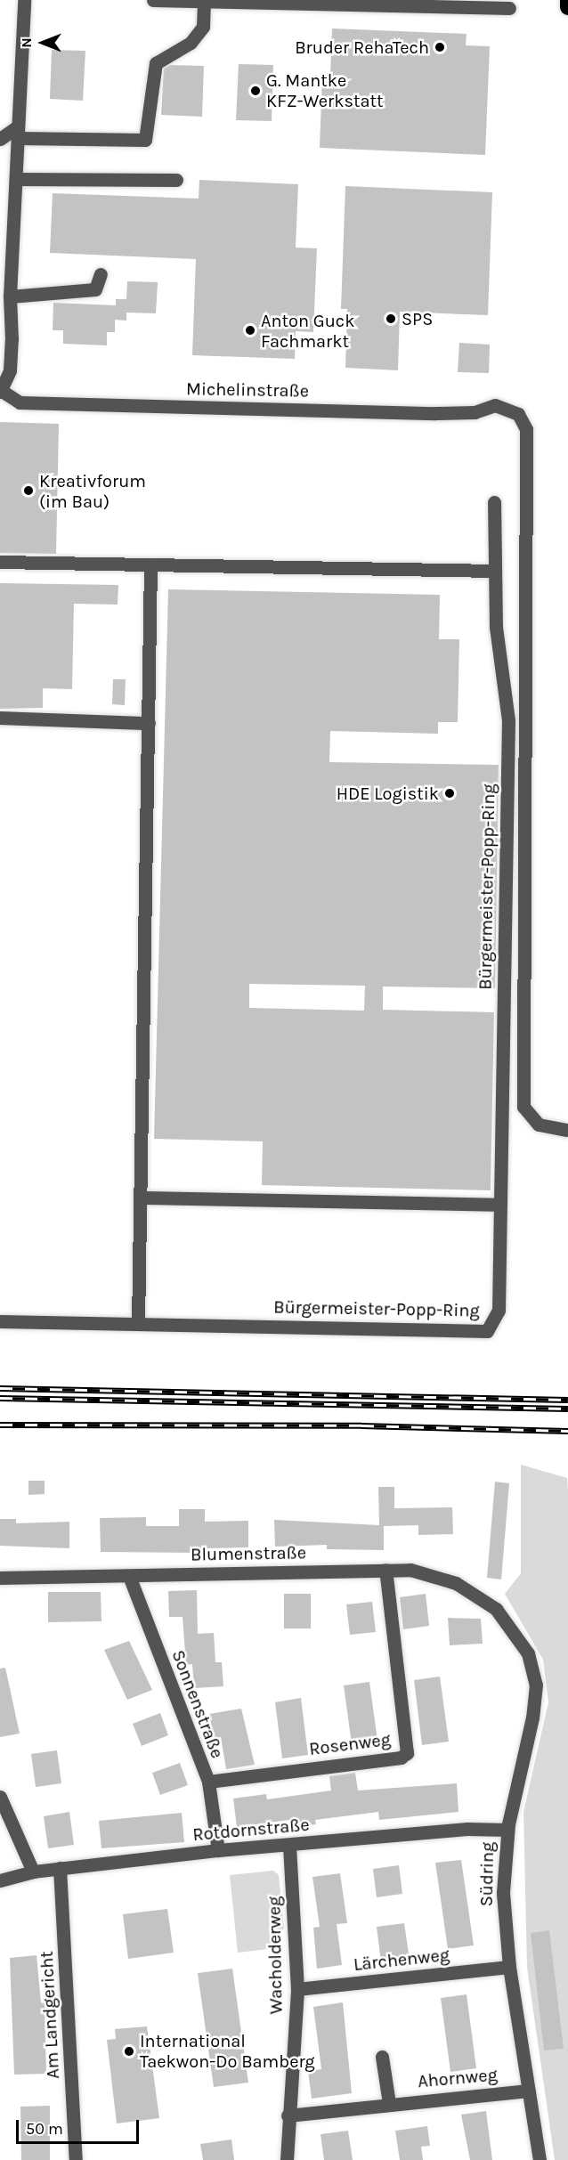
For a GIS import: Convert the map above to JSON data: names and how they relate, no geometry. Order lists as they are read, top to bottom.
{
  "streets": {
    "street": [
      "Michelinstraße",
      "Bürgermeister-Popp-Ring",
      "Blumenstraße",
      "Sonnenstraße",
      "Rosenweg",
      "Rotdornstraße",
      "Südring",
      "Wacholderweg",
      "Lärchenweg",
      "Am Landgericht",
      "Ahornweg"
    ]
  },
  "crossings": [
    ["Blumenstraße", "Sonnenstraße"],
    ["Blumenstraße", "Rosenweg"],
    ["Blumenstraße", "Südring"],
    ["Sonnenstraße", "Rosenweg"],
    ["Sonnenstraße", "Rotdornstraße"],
    ["Rotdornstraße", "Südring"],
    ["Rotdornstraße", "Wacholderweg"],
    ["Rotdornstraße", "Am Landgericht"],
    ["Südring", "Lärchenweg"],
    ["Südring", "Ahornweg"],
    ["Wacholderweg", "Lärchenweg"],
    ["Wacholderweg", "Ahornweg"]
  ],
  "places": [
    "Bruder RehaTech",
    "G. Mantke KFZ-Werkstatt",
    "SPS",
    "Anton Guck Fachmarkt",
    "Kreativforum (im Bau)",
    "HDE Logistik",
    "International Taekwon-Do Bamberg"
  ],
  "scale_bar": "50 m",
  "north": "left"
}
